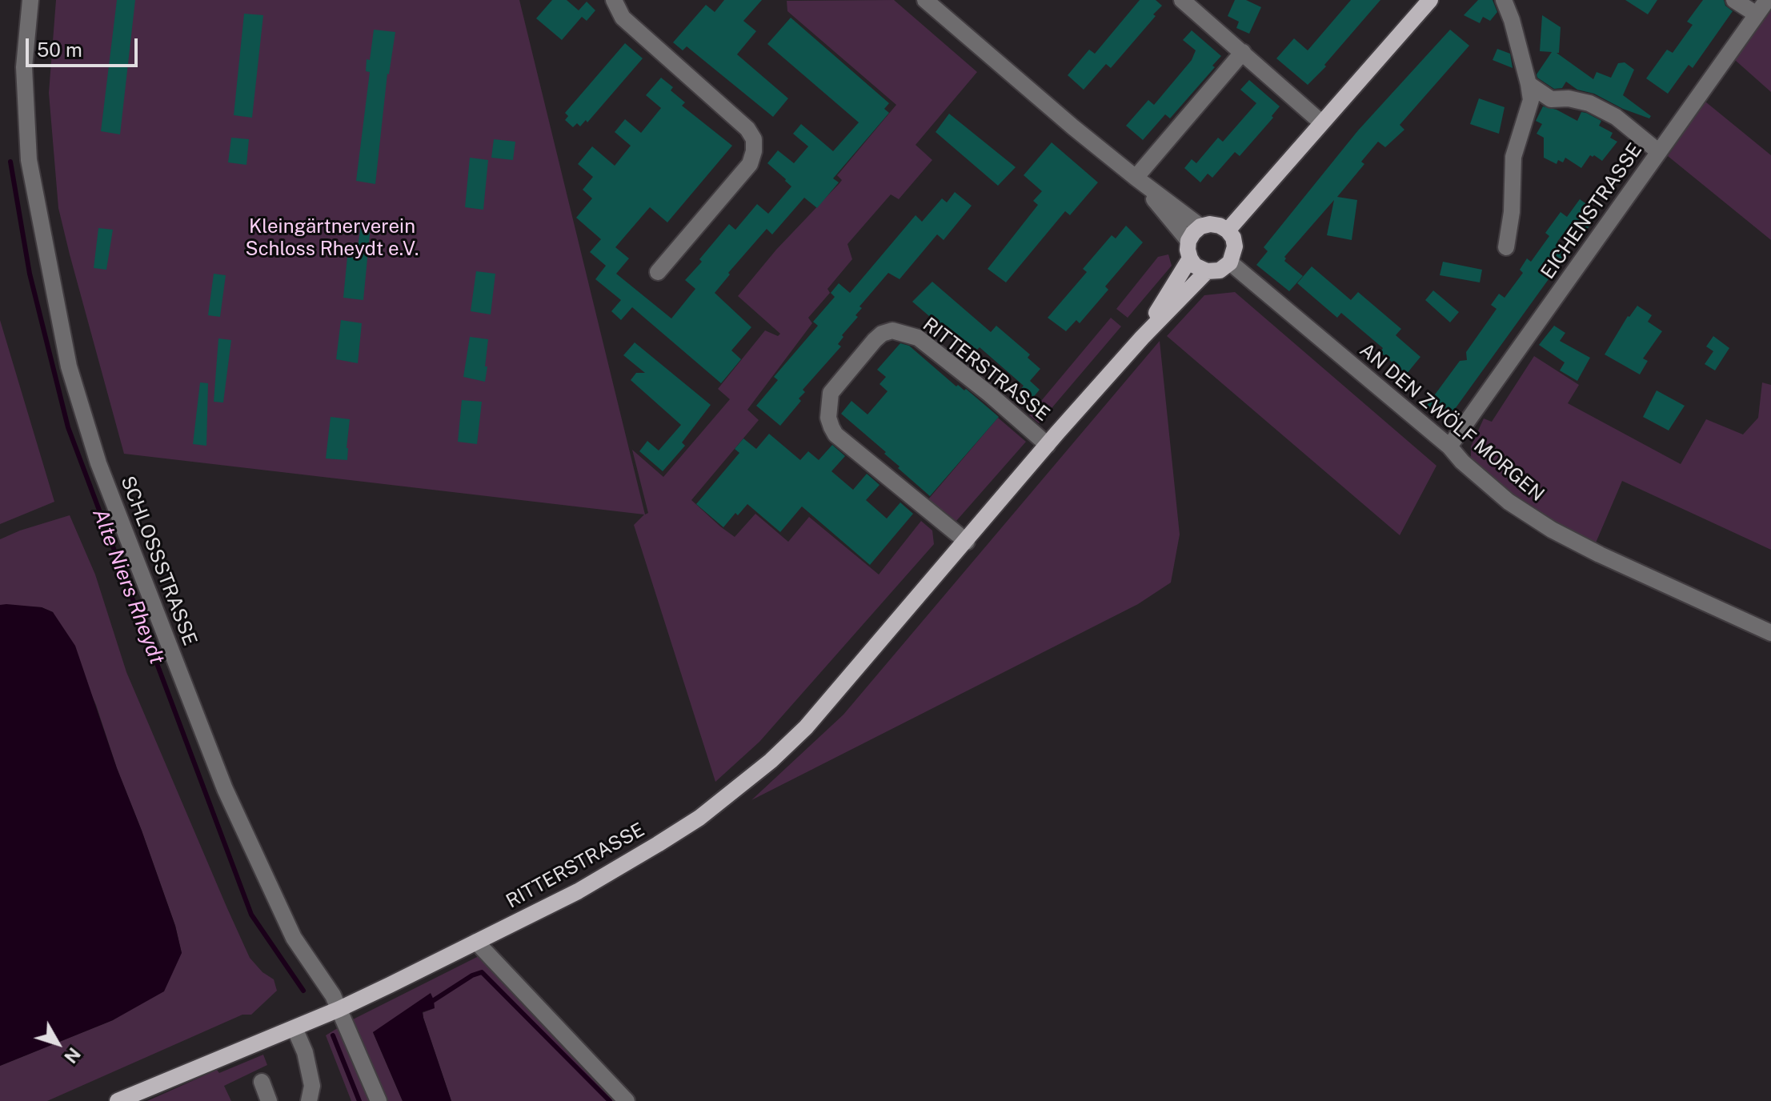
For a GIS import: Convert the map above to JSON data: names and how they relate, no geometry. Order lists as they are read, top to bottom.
{
  "streets": {
    "main road": ["RITTERSTRASSE"],
    "street": ["EICHENSTRASSE", "AN DEN ZWÖLF MORGEN", "SCHLOSSSTRASSE"]
  },
  "crossings": [
    ["EICHENSTRASSE", "AN DEN ZWÖLF MORGEN"],
    ["RITTERSTRASSE", "AN DEN ZWÖLF MORGEN"],
    ["RITTERSTRASSE", "SCHLOSSSTRASSE"]
  ],
  "water": ["Alte Niers Rheydt"],
  "parks": ["Kleingärtnerverein Schloss Rheydt e.V."],
  "scale_bar": "50 m",
  "north": "bottom right"
}
